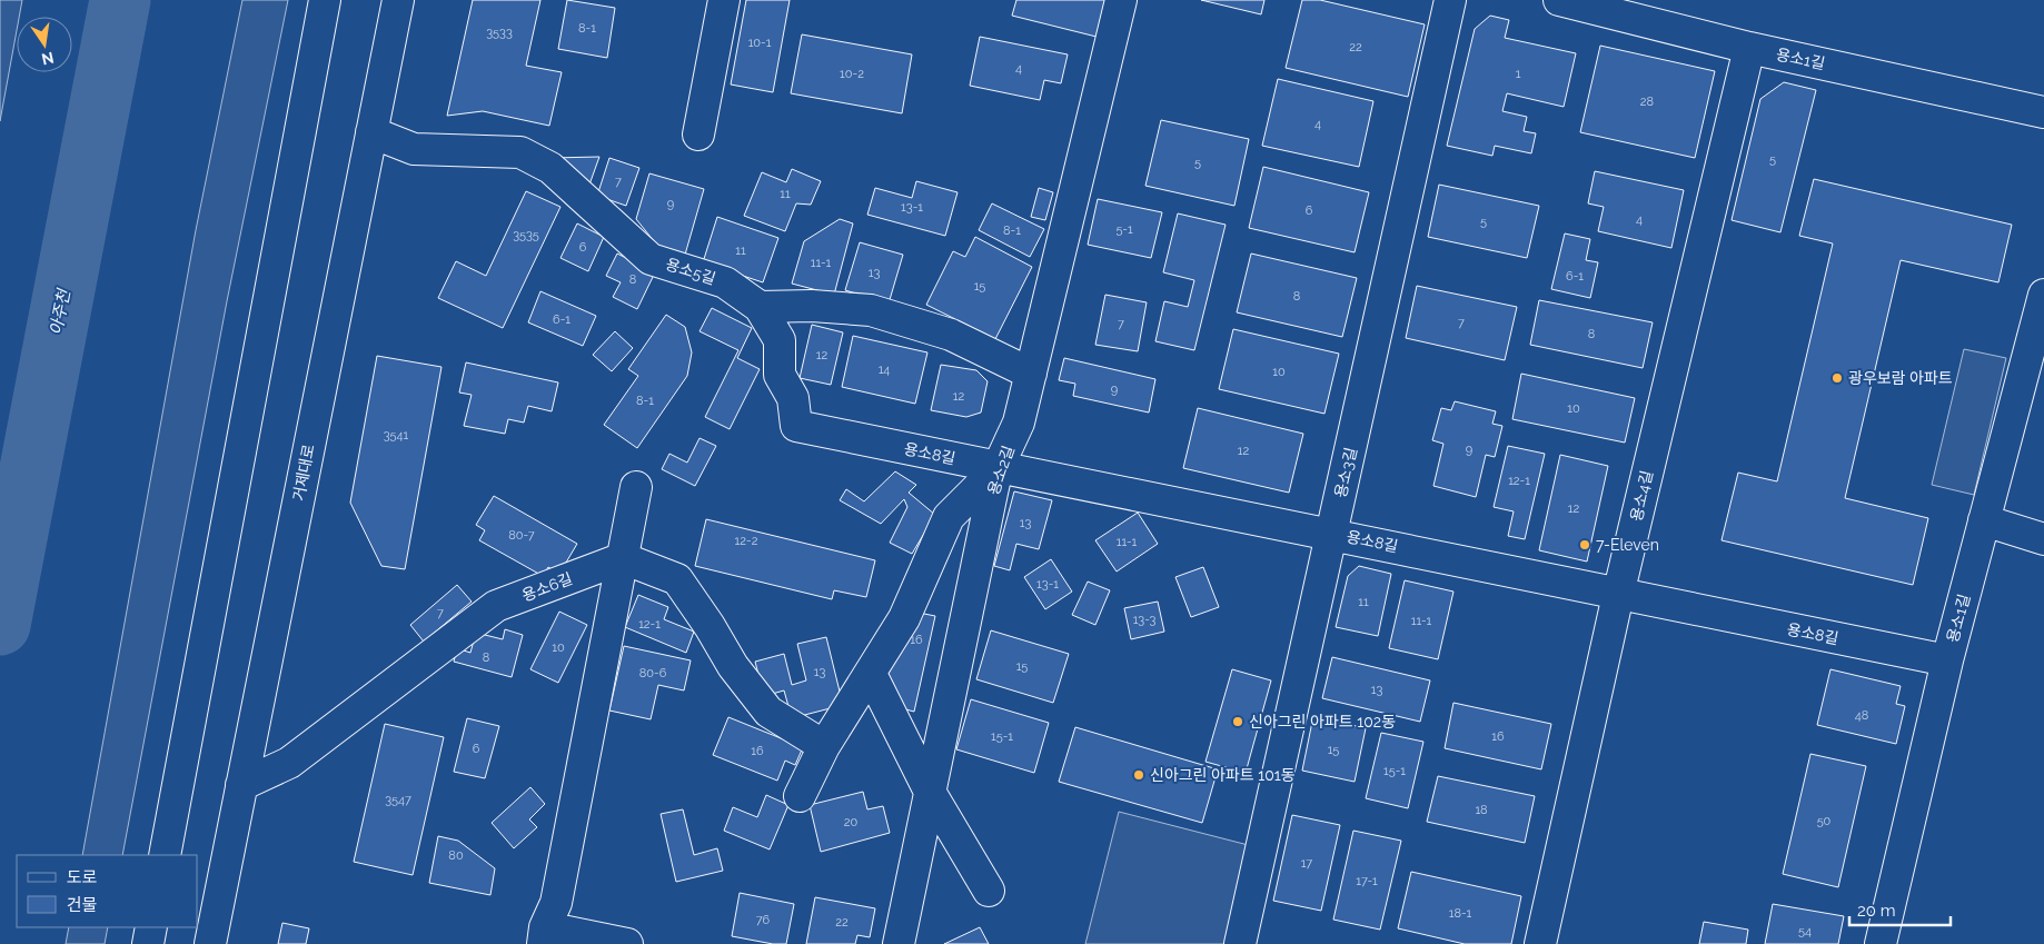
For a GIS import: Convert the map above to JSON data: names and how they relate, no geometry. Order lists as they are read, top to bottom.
{
  "streets": {
    "street": [
      "용소1길",
      "용소5길",
      "용소8길",
      "용소2길",
      "거제대로",
      "용소3길",
      "용소4길",
      "용소6길"
    ]
  },
  "crossings": [
    ["용소1길", "용소8길"],
    ["용소1길", "용소4길"],
    ["용소5길", "용소8길"],
    ["용소5길", "거제대로"],
    ["용소8길", "용소2길"],
    ["용소8길", "용소3길"],
    ["용소8길", "용소4길"],
    ["거제대로", "용소6길"]
  ],
  "water": ["아주천"],
  "places": [
    "광우보람 아파트",
    "7-Eleven",
    "신아그린 아파트 102동",
    "신아그린 아파트 101동"
  ],
  "house_numbers": [
    "8-1",
    "3533",
    "10-1",
    "22",
    "4",
    "10-2",
    "1",
    "28",
    "4",
    "5",
    "5",
    "7",
    "11",
    "9",
    "13-1",
    "6",
    "4",
    "5",
    "5-1",
    "8-1",
    "3535",
    "6",
    "11",
    "11-1",
    "13",
    "6-1",
    "8",
    "15",
    "8",
    "6-1",
    "7",
    "7",
    "8",
    "12",
    "14",
    "10",
    "9",
    "12",
    "8-1",
    "10",
    "3541",
    "9",
    "12",
    "12-1",
    "12",
    "13",
    "80-7",
    "12-2",
    "11-1",
    "13-1",
    "11",
    "7",
    "13-3",
    "11-1",
    "12-1",
    "16",
    "10",
    "8",
    "15",
    "13",
    "80-6",
    "13",
    "48",
    "15-1",
    "16",
    "6",
    "15",
    "16",
    "15-1",
    "3547",
    "18",
    "50",
    "20",
    "80",
    "17",
    "17-1",
    "18-1",
    "76",
    "22",
    "54"
  ],
  "legend": ["도로", "건물"],
  "scale_bar": "20 m",
  "north": "bottom"
}
